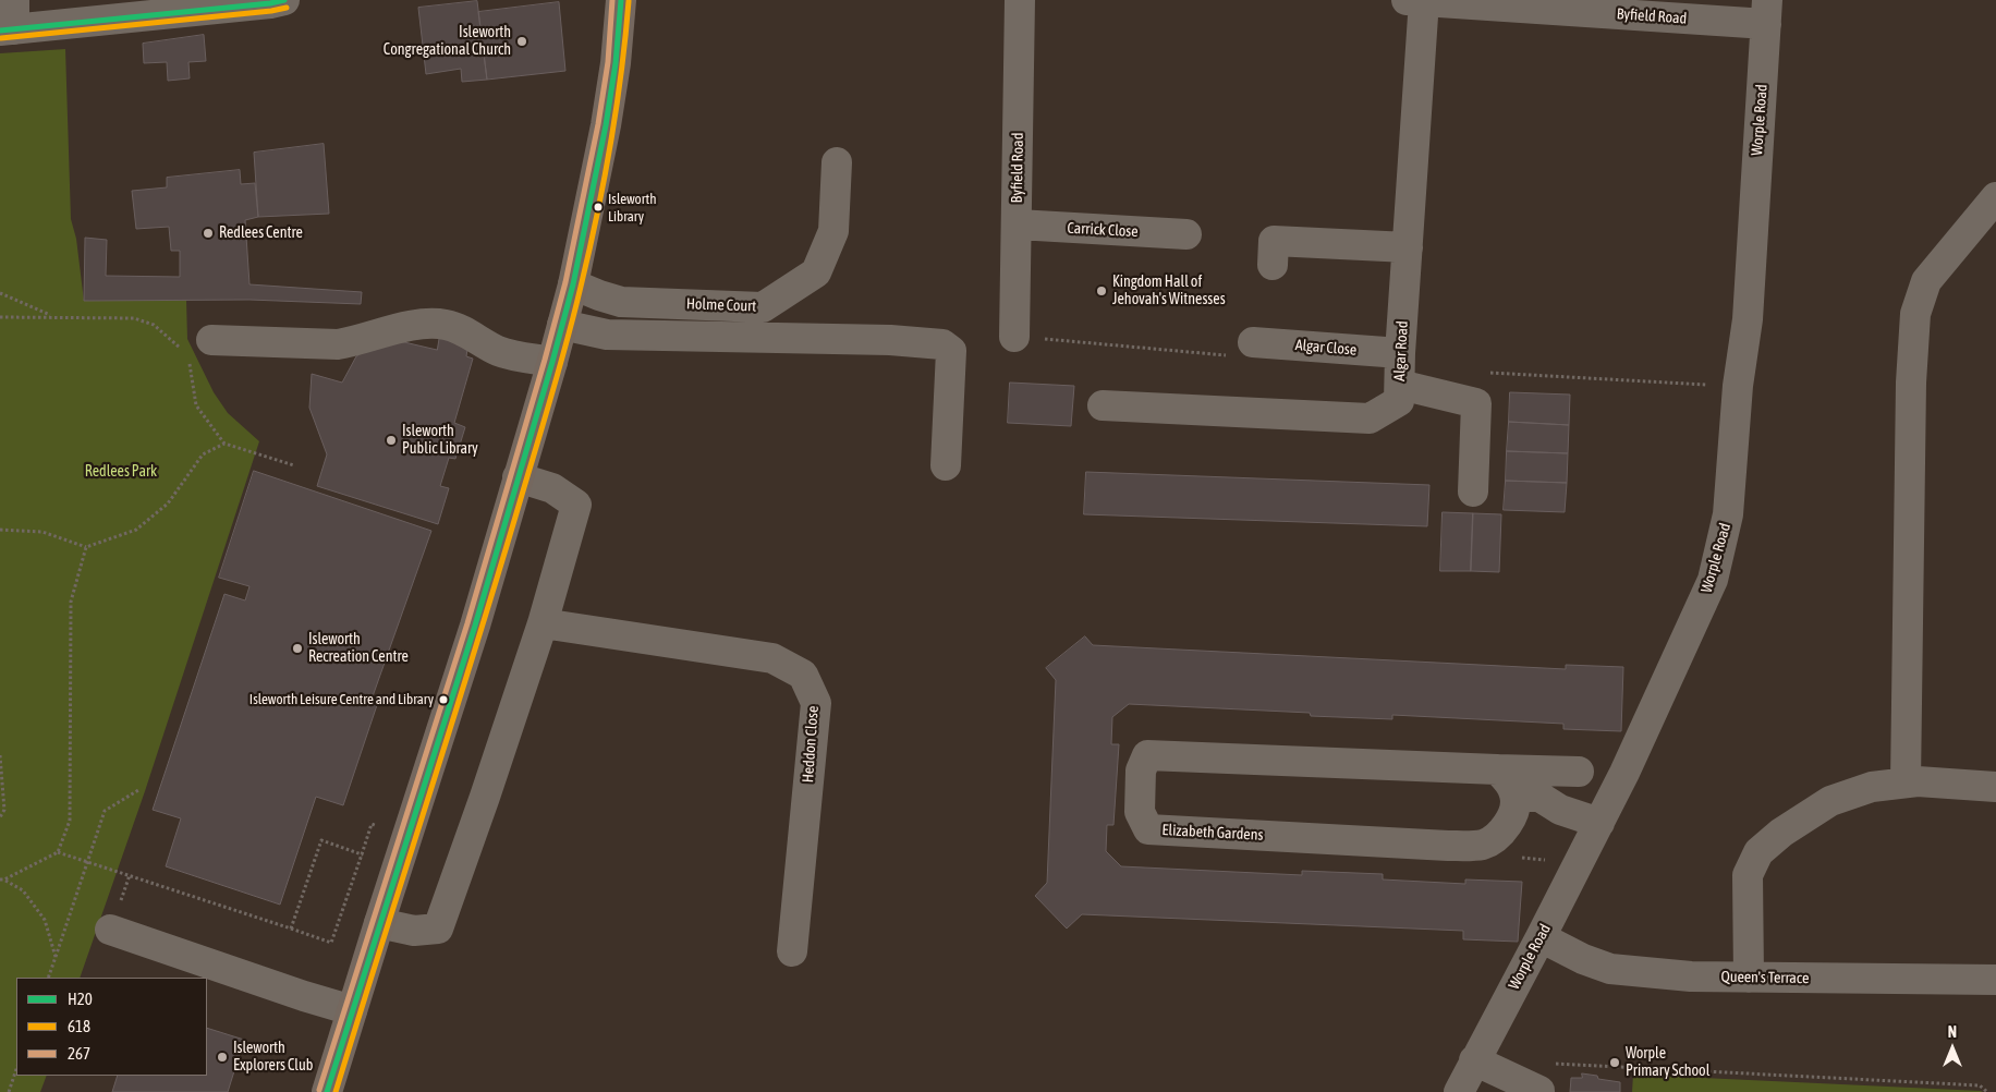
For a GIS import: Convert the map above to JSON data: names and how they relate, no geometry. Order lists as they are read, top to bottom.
{
  "streets": {
    "street": [
      "Byfield Road",
      "Worple Road",
      "Carrick Close",
      "Holme Court",
      "Algar Close",
      "Algar Road",
      "Heddon Close",
      "Elizabeth Gardens",
      "Queen's Terrace"
    ]
  },
  "crossings": [
    ["Byfield Road", "Worple Road"],
    ["Byfield Road", "Carrick Close"],
    ["Byfield Road", "Algar Road"],
    ["Worple Road", "Queen's Terrace"],
    ["Algar Close", "Algar Road"]
  ],
  "parks": ["Redlees Park"],
  "places": [
    "Isleworth Congregational Church",
    "Isleworth Library",
    "Redlees Centre",
    "Kingdom Hall of Jehovah's Witnesses",
    "Isleworth Public Library",
    "Isleworth Recreation Centre",
    "Isleworth Leisure Centre and Library",
    "Isleworth Explorers Club",
    "Worple Primary School"
  ],
  "lines": ["transit line H20", "transit line 267", "transit line 618"],
  "legend": ["H20", "618", "267"],
  "north": "top"
}
